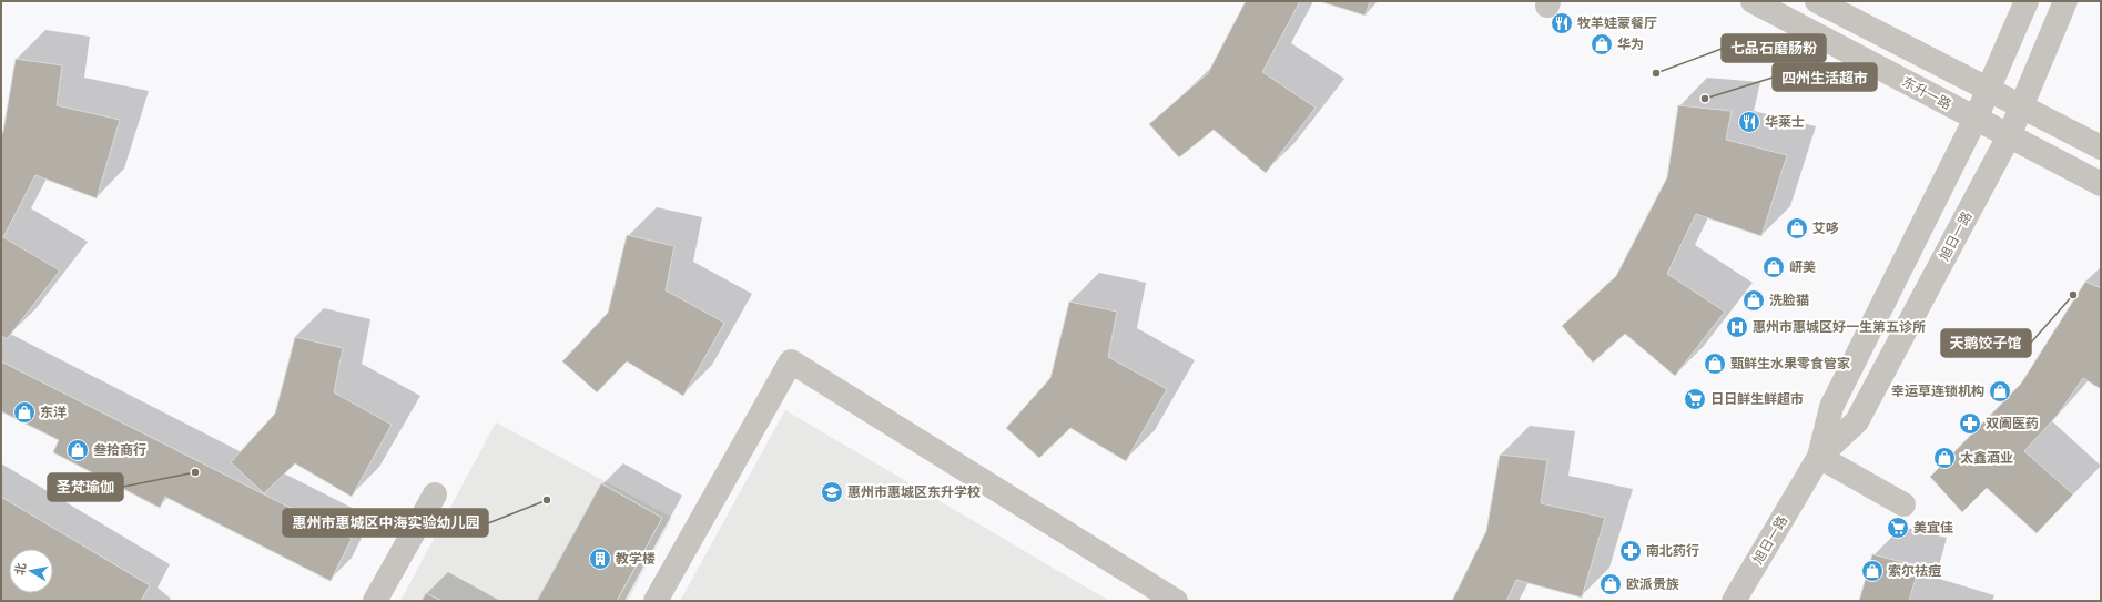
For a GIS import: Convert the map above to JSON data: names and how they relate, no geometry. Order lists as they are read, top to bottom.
{
  "streets": {
    "street": ["东升一路", "旭日一路"]
  },
  "crossings": [
    ["东升一路", "旭日一路"]
  ],
  "places": {
    "restaurant": ["牧羊娃蒙餐厅", "华莱士"],
    "shop": [
      "华为",
      "艾哆",
      "岍美",
      "洗脸猫",
      "甄鲜生水果零食管家",
      "幸运草连锁机构",
      "东洋",
      "叁拾商行",
      "太鑫酒业",
      "索尔祛痘",
      "欧派贵族"
    ],
    "other": [
      "七品石磨肠粉",
      "四州生活超市",
      "天鹅饺子馆",
      "圣梵瑜伽",
      "惠州市惠城区中海实验幼儿园"
    ],
    "hospital": ["惠州市惠城区好一生第五诊所"],
    "supermarket": ["日日鲜生鲜超市", "美宜佳"],
    "pharmacy": ["双阖医药", "南北药行"],
    "school or university": ["惠州市惠城区东升学校"],
    "building": ["教学楼"]
  },
  "north": "left"
}
